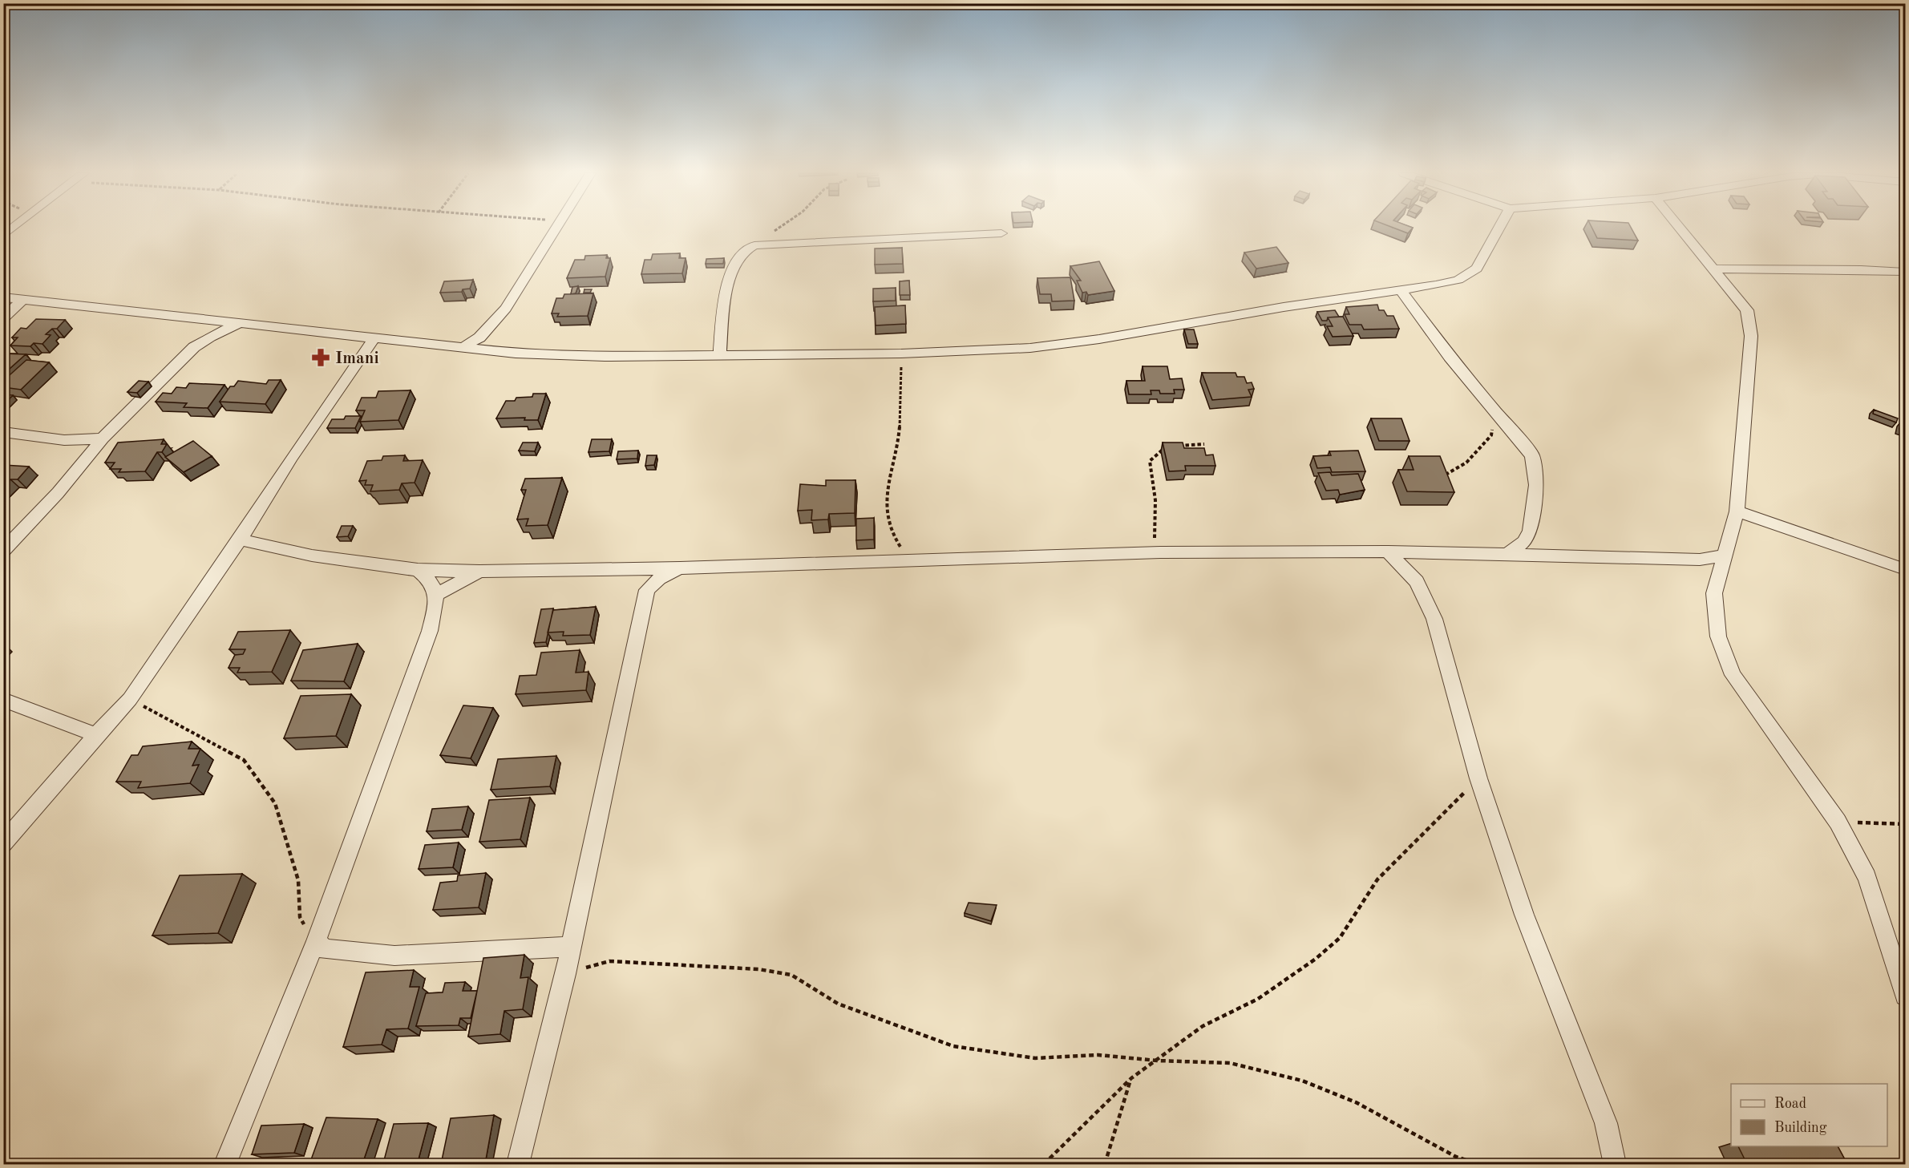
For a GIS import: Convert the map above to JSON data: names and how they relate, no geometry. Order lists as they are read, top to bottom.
{
  "places": {
    "pharmacy": ["Imani"]
  },
  "legend": ["Road", "Building"]
}
